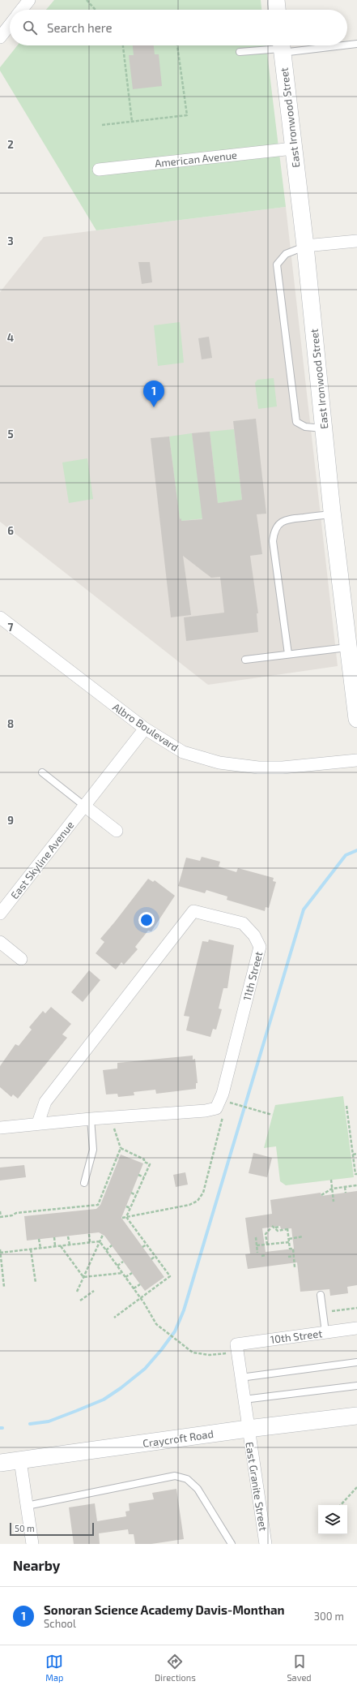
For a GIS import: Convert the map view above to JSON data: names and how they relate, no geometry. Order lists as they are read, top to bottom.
{
  "streets": {
    "street": [
      "East Ironwood Street",
      "American Avenue",
      "Albro Boulevard",
      "East Skyline Avenue",
      "11th Street",
      "10th Street",
      "Craycroft Road",
      "East Granite Street"
    ]
  },
  "crossings": [
    ["East Ironwood Street", "American Avenue"],
    ["Albro Boulevard", "East Skyline Avenue"],
    ["10th Street", "East Granite Street"],
    ["Craycroft Road", "East Granite Street"]
  ],
  "scale_bar": "50 m",
  "page": {
    "search": "Search here",
    "pins": "1",
    "scale": "50 m",
    "heading": "Nearby",
    "list": [
      {
        "mark": "1",
        "name": "Sonoran Science Academy Davis-Monthan",
        "note": "School",
        "value": "300 m"
      }
    ],
    "nav": ["Map", "Directions", "Saved"]
  },
  "grid": {
    "rows": [
      "2",
      "3",
      "4",
      "5",
      "6",
      "7",
      "8",
      "9"
    ]
  }
}
